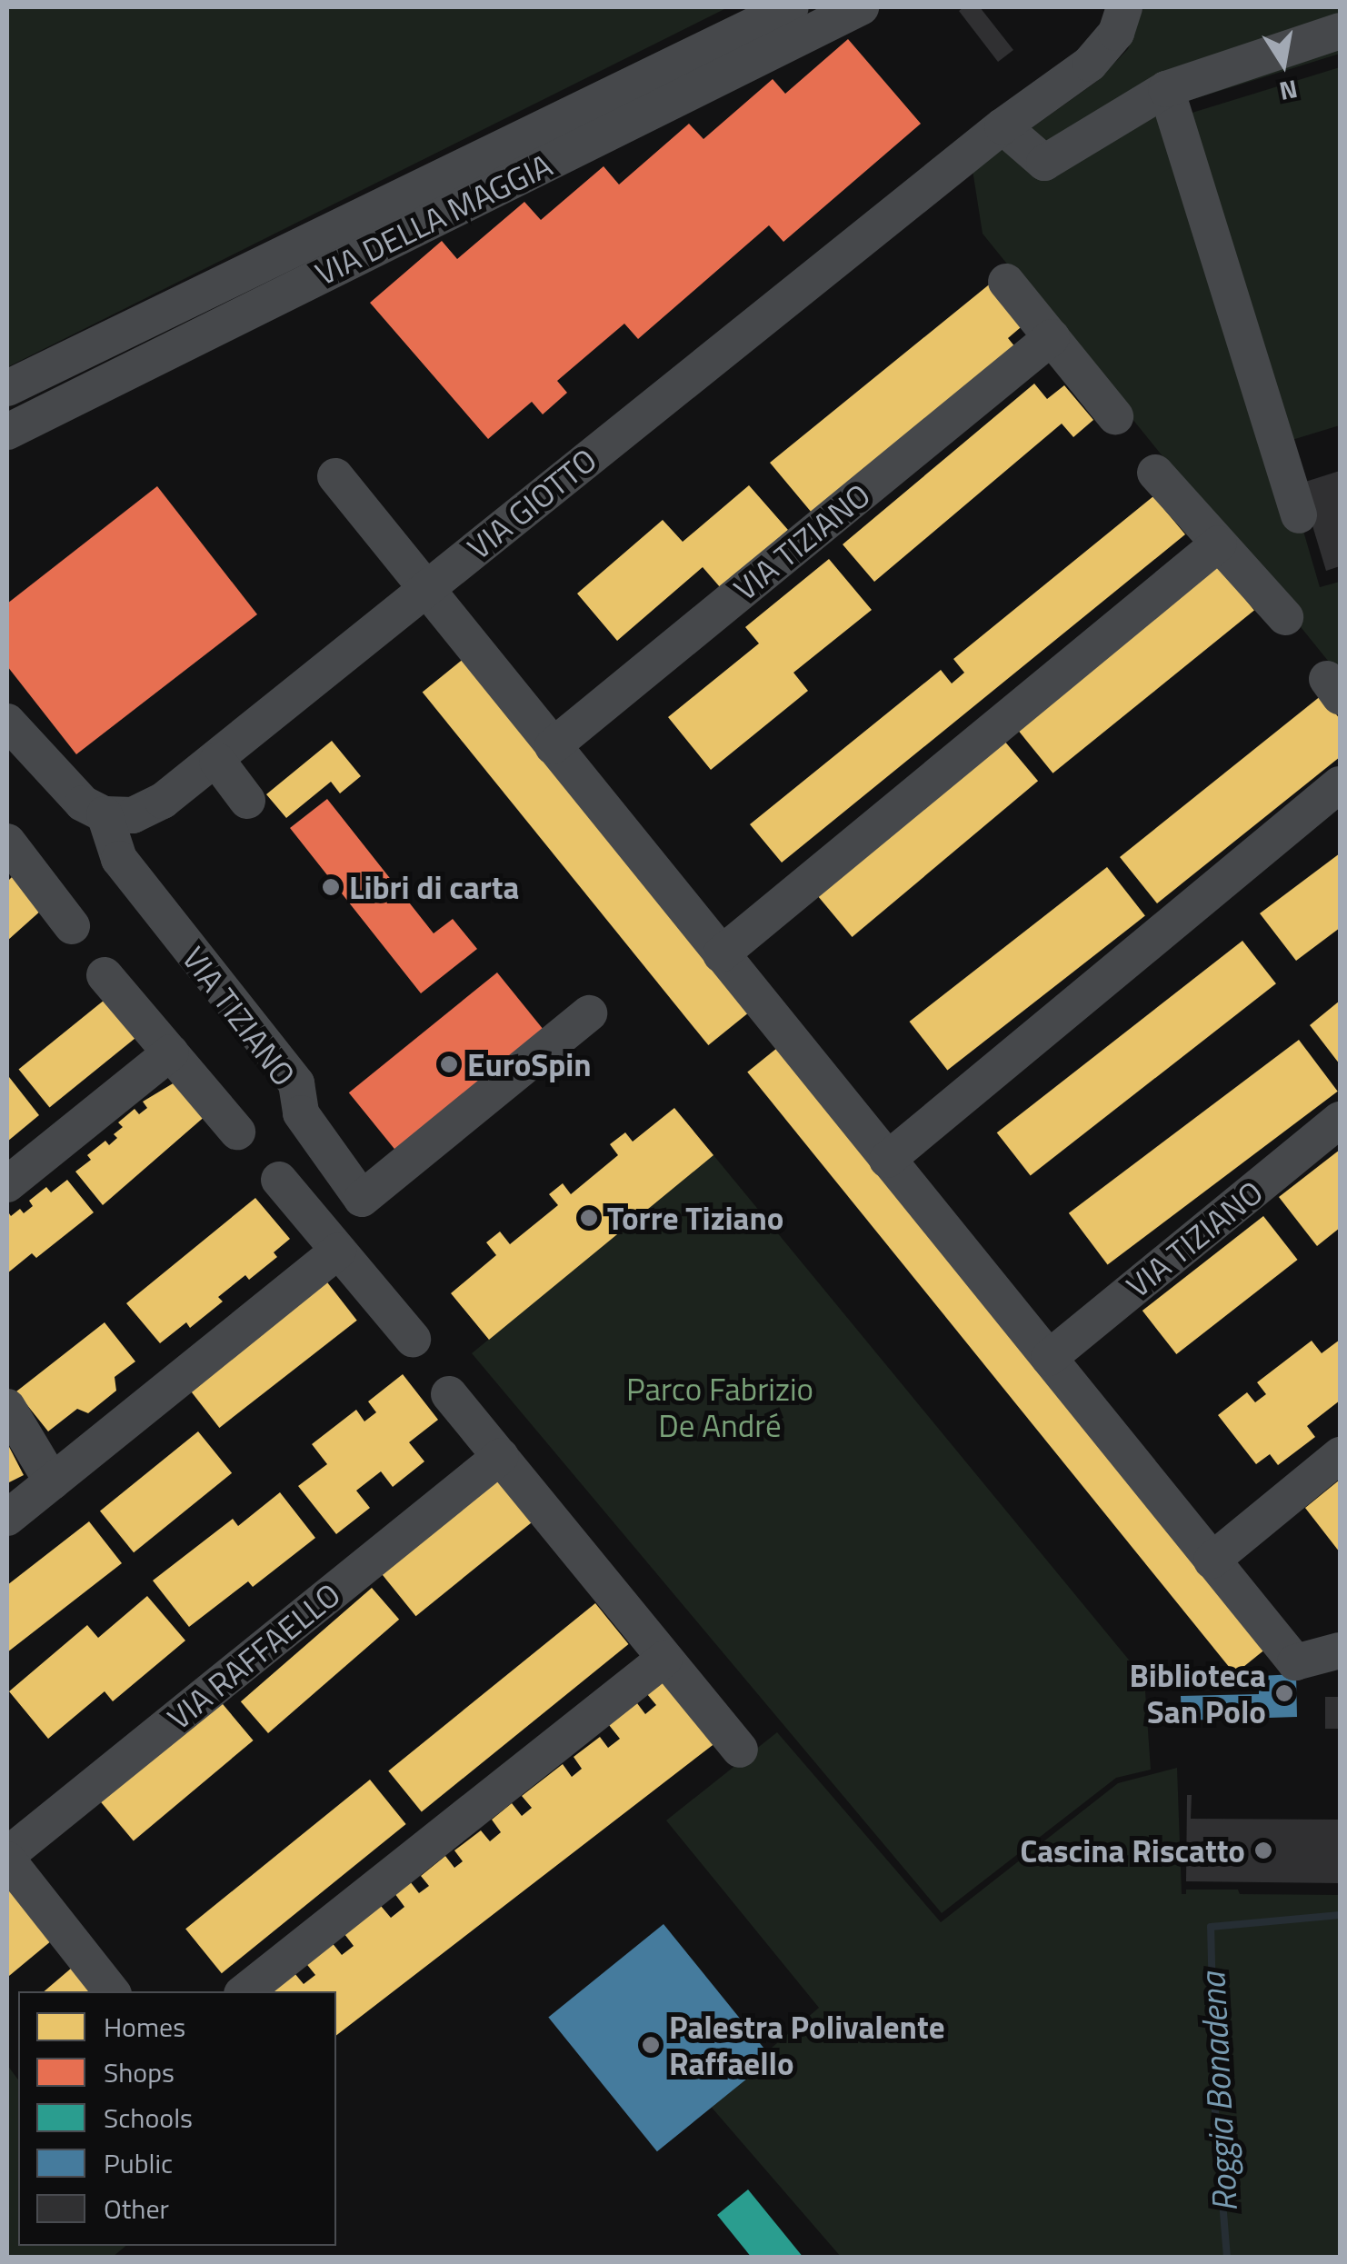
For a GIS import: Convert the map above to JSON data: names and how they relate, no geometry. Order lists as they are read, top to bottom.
{
  "streets": {
    "street": [
      "VIA DELLA MAGGIA",
      "VIA GIOTTO",
      "VIA TIZIANO",
      "VIA RAFFAELLO"
    ]
  },
  "crossings": [
    ["VIA GIOTTO", "VIA TIZIANO"]
  ],
  "water": ["Roggia Bonadena"],
  "parks": ["Parco Fabrizio De André"],
  "places": [
    "Libri di carta",
    "EuroSpin",
    "Torre Tiziano",
    "Biblioteca San Polo",
    "Cascina Riscatto",
    "Palestra Polivalente Raffaello"
  ],
  "legend": [
    "Homes",
    "Shops",
    "Schools",
    "Public",
    "Other"
  ],
  "north": "bottom"
}
